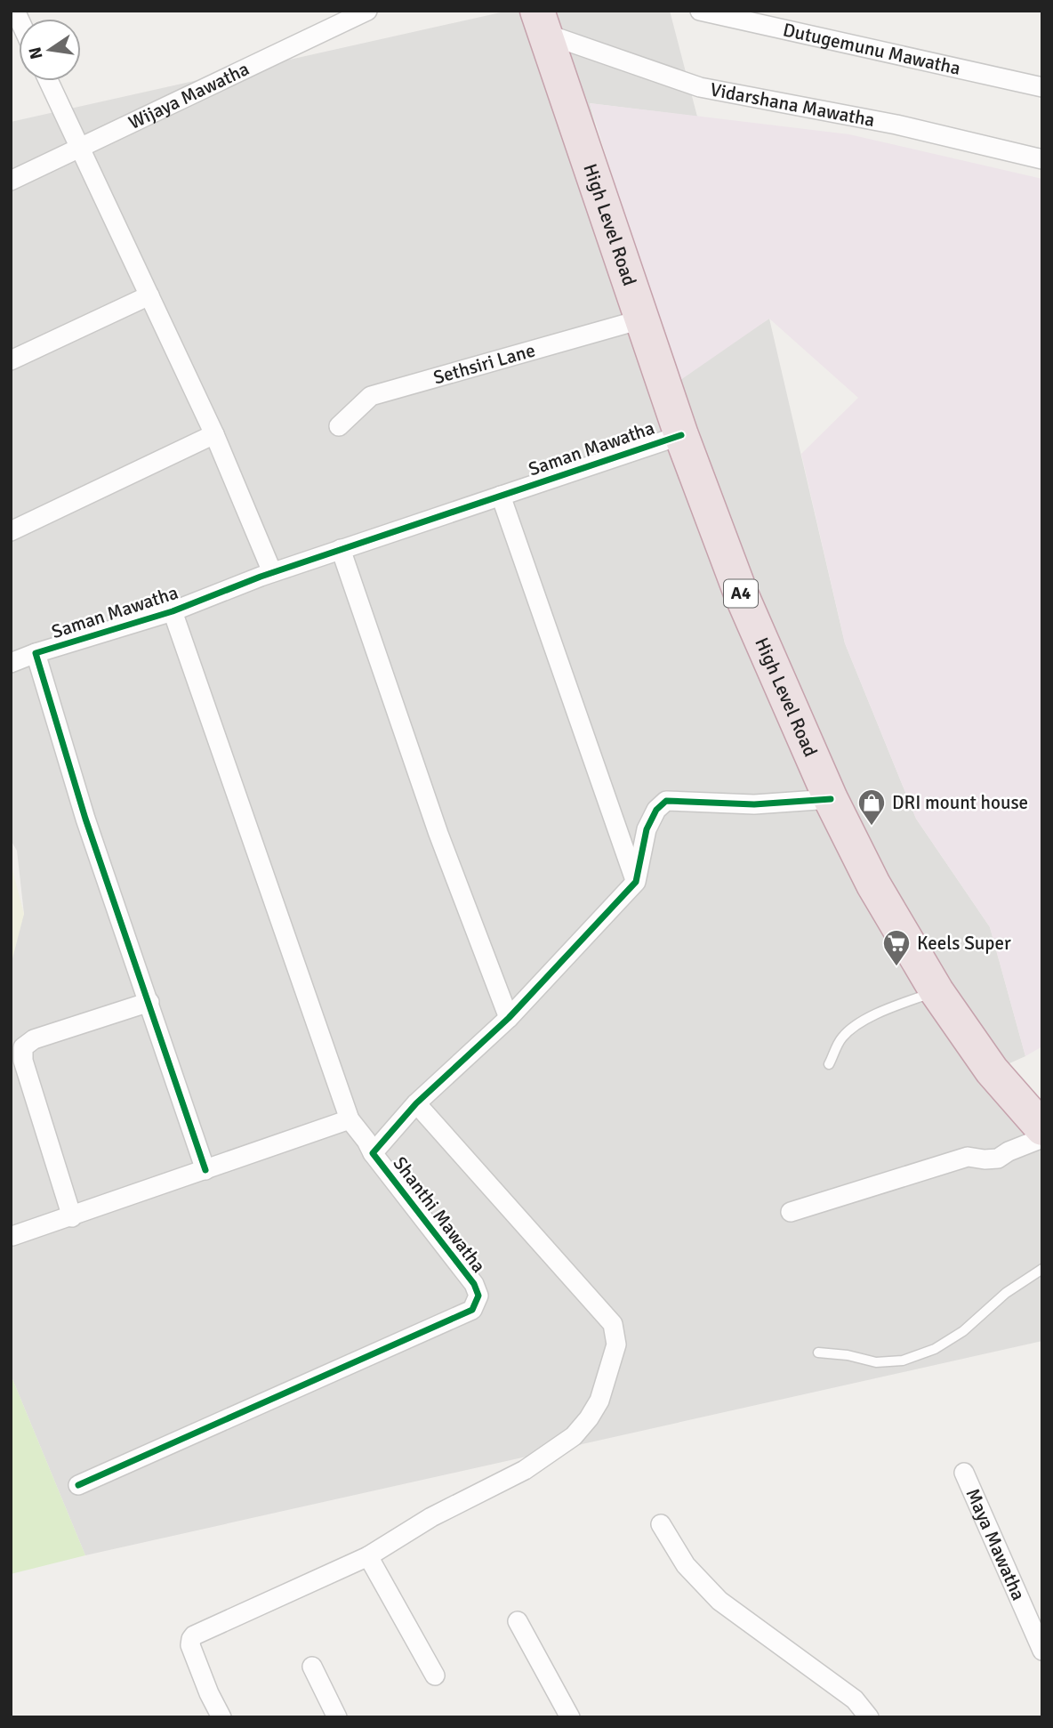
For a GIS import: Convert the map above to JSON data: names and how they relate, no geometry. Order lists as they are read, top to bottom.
{
  "streets": {
    "highway": ["High Level Road", "A4"],
    "street": [
      "Dutugemunu Mawatha",
      "Wijaya Mawatha",
      "Vidarshana Mawatha",
      "Sethsiri Lane",
      "Saman Mawatha",
      "Shanthi Mawatha",
      "Maya Mawatha"
    ]
  },
  "crossings": [
    ["Vidarshana Mawatha", "High Level Road"],
    ["High Level Road", "Sethsiri Lane"],
    ["High Level Road", "Saman Mawatha"]
  ],
  "places": {
    "shop": ["DRI mount house"],
    "supermarket": ["Keels Super"]
  },
  "north": "left"
}
